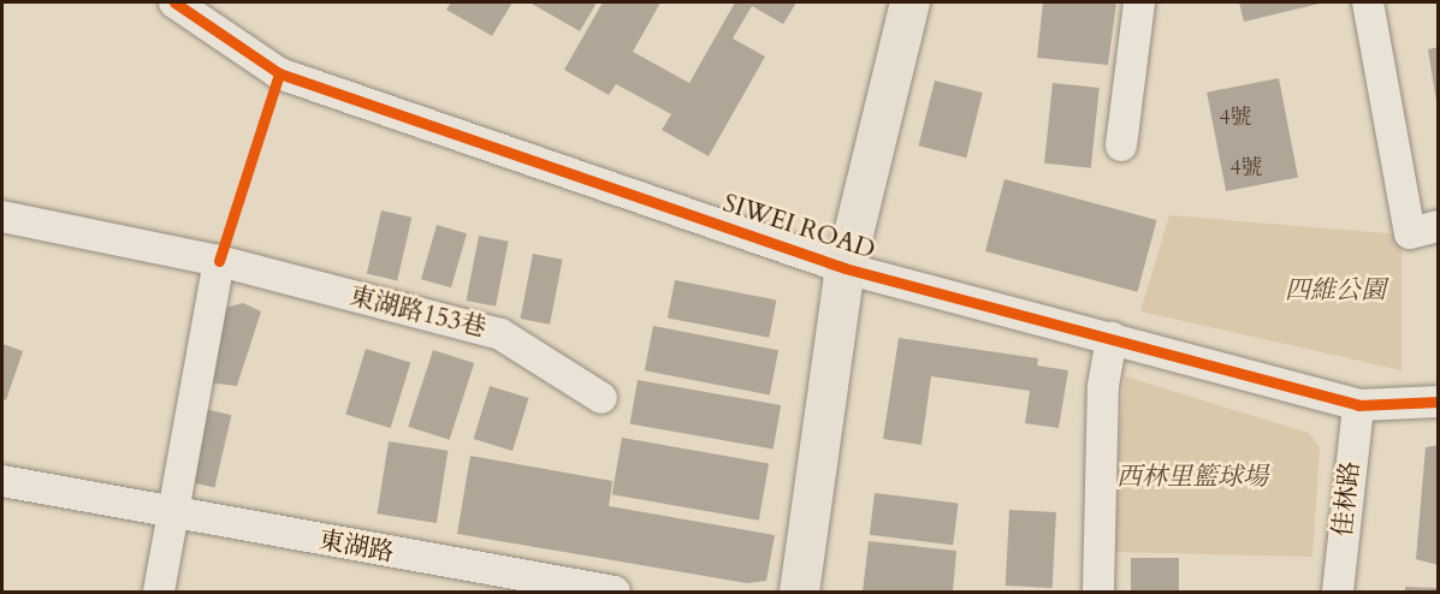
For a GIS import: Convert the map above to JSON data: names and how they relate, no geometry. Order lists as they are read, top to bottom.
{
  "streets": {
    "street": [
      "SIWEI ROAD",
      "東湖路153巷",
      "佳林路",
      "東湖路"
    ]
  },
  "crossings": [
    ["SIWEI ROAD", "佳林路"]
  ],
  "parks": ["四維公園", "西林里籃球場"],
  "house_numbers": ["4號", "4號"]
}
